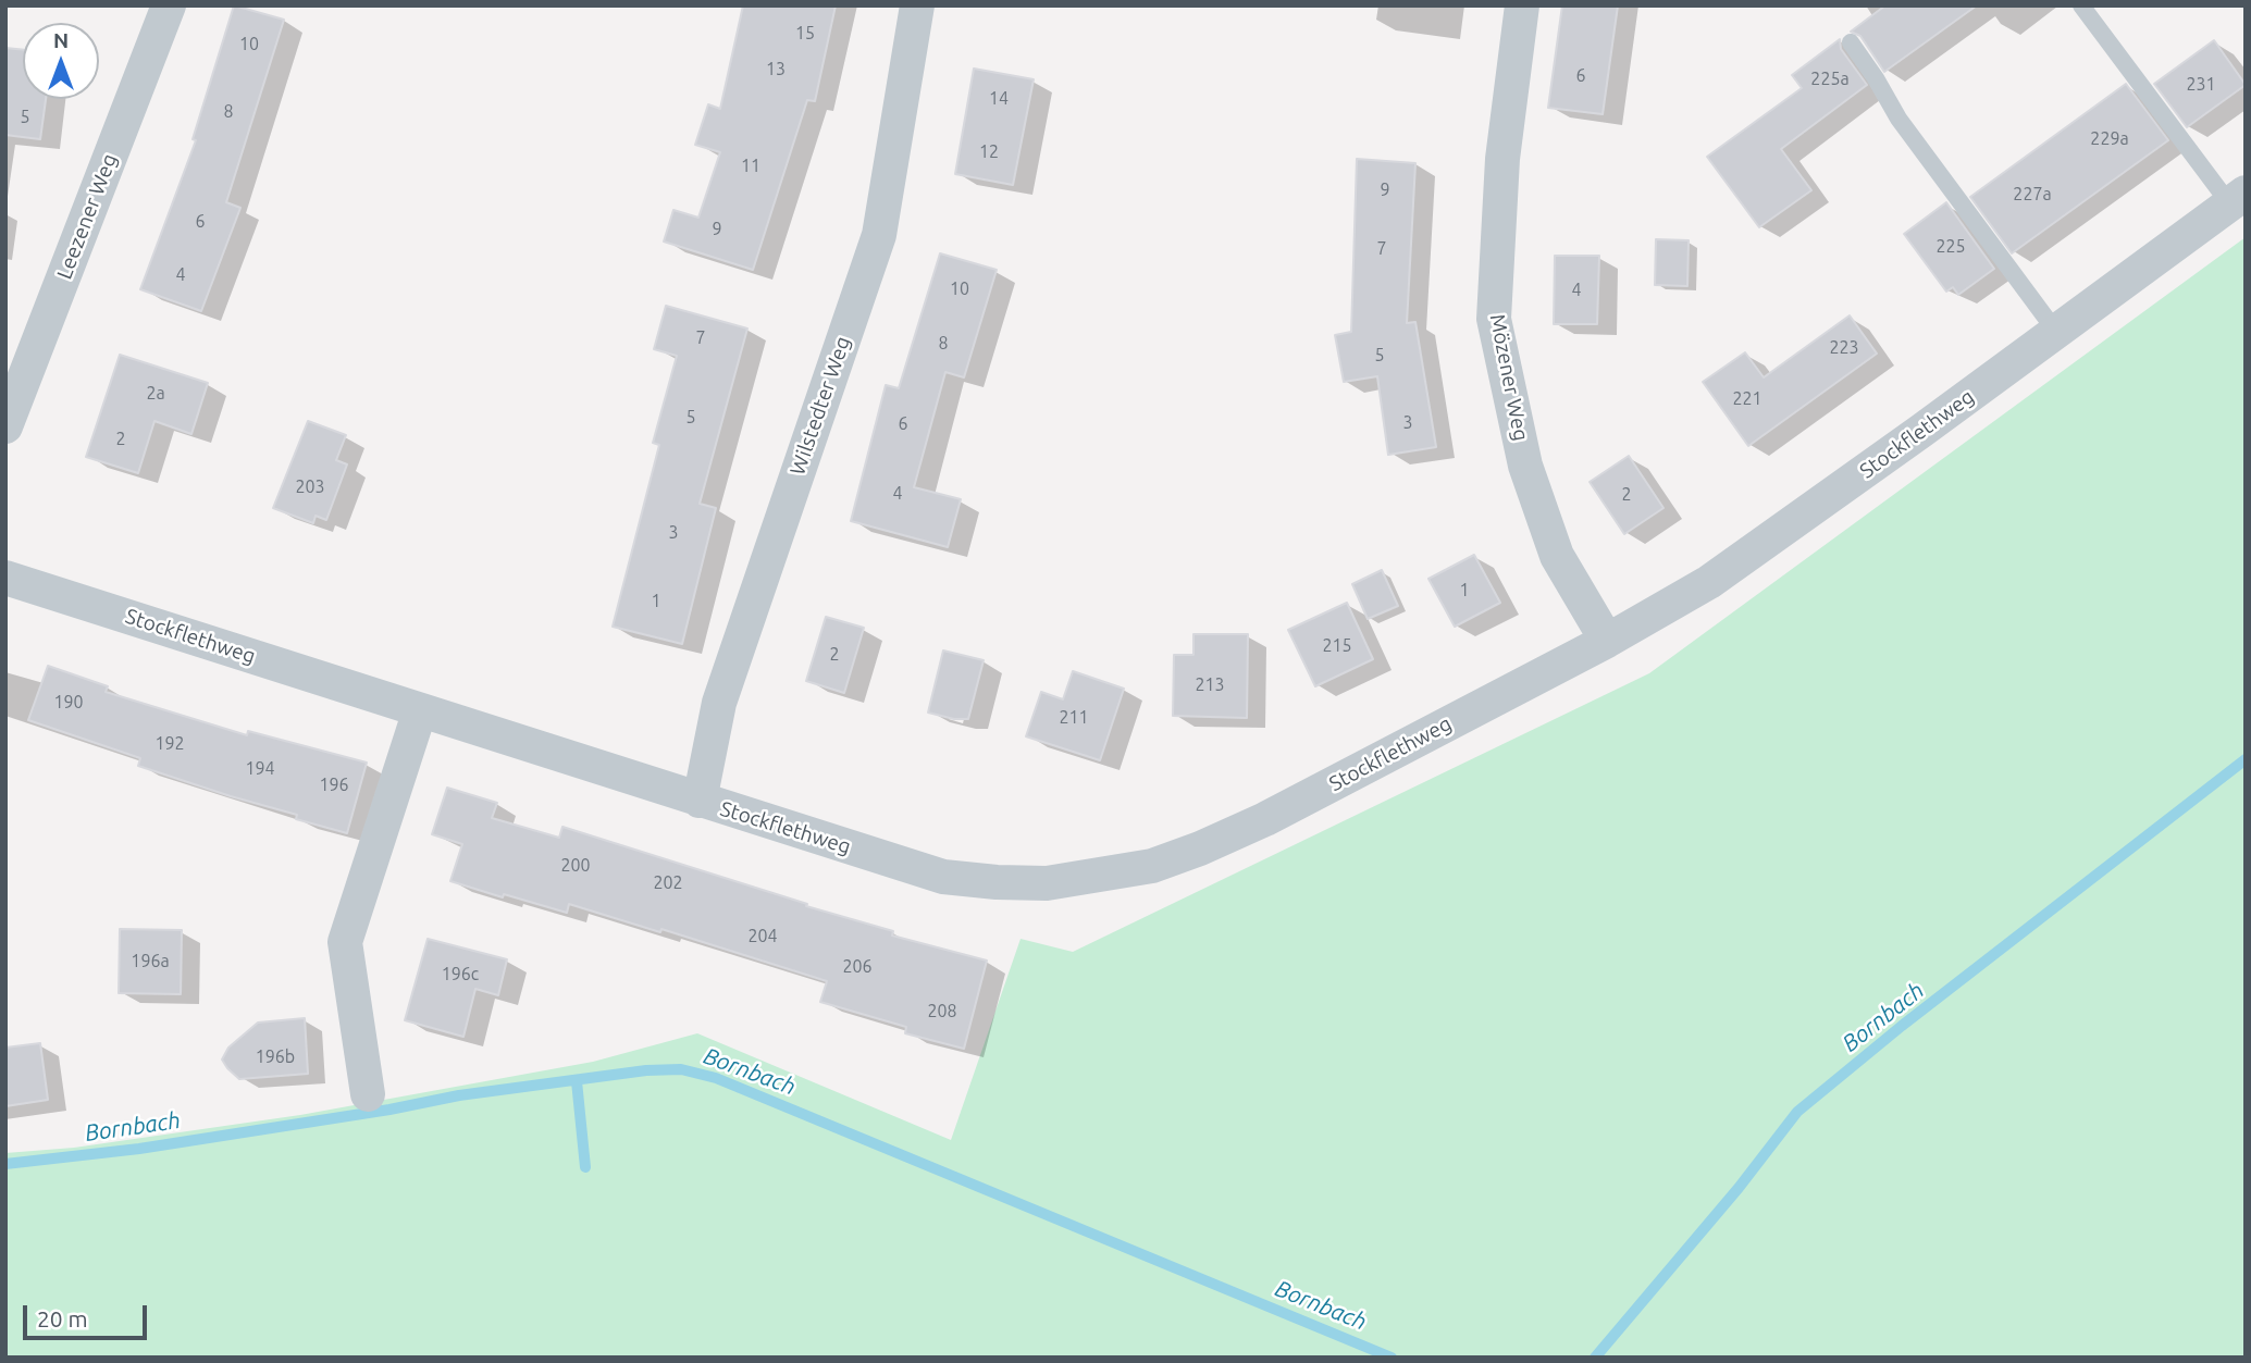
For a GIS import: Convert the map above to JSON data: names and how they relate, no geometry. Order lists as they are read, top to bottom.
{
  "streets": {
    "street": [
      "Leezener Weg",
      "Mözener Weg",
      "Wilstedter Weg",
      "Stockflethweg"
    ]
  },
  "crossings": [
    ["Mözener Weg", "Stockflethweg"],
    ["Wilstedter Weg", "Stockflethweg"]
  ],
  "water": ["Bornbach"],
  "house_numbers": [
    "15",
    "10",
    "13",
    "6",
    "225a",
    "231",
    "14",
    "8",
    "5",
    "229a",
    "12",
    "11",
    "9",
    "227a",
    "6",
    "9",
    "225",
    "7",
    "4",
    "10",
    "4",
    "7",
    "8",
    "223",
    "5",
    "2a",
    "221",
    "5",
    "3",
    "6",
    "2",
    "203",
    "4",
    "2",
    "3",
    "1",
    "1",
    "215",
    "2",
    "213",
    "190",
    "211",
    "192",
    "194",
    "196",
    "200",
    "202",
    "204",
    "196a",
    "206",
    "196c",
    "208",
    "196b"
  ],
  "scale_bar": "20 m",
  "north": "top"
}
